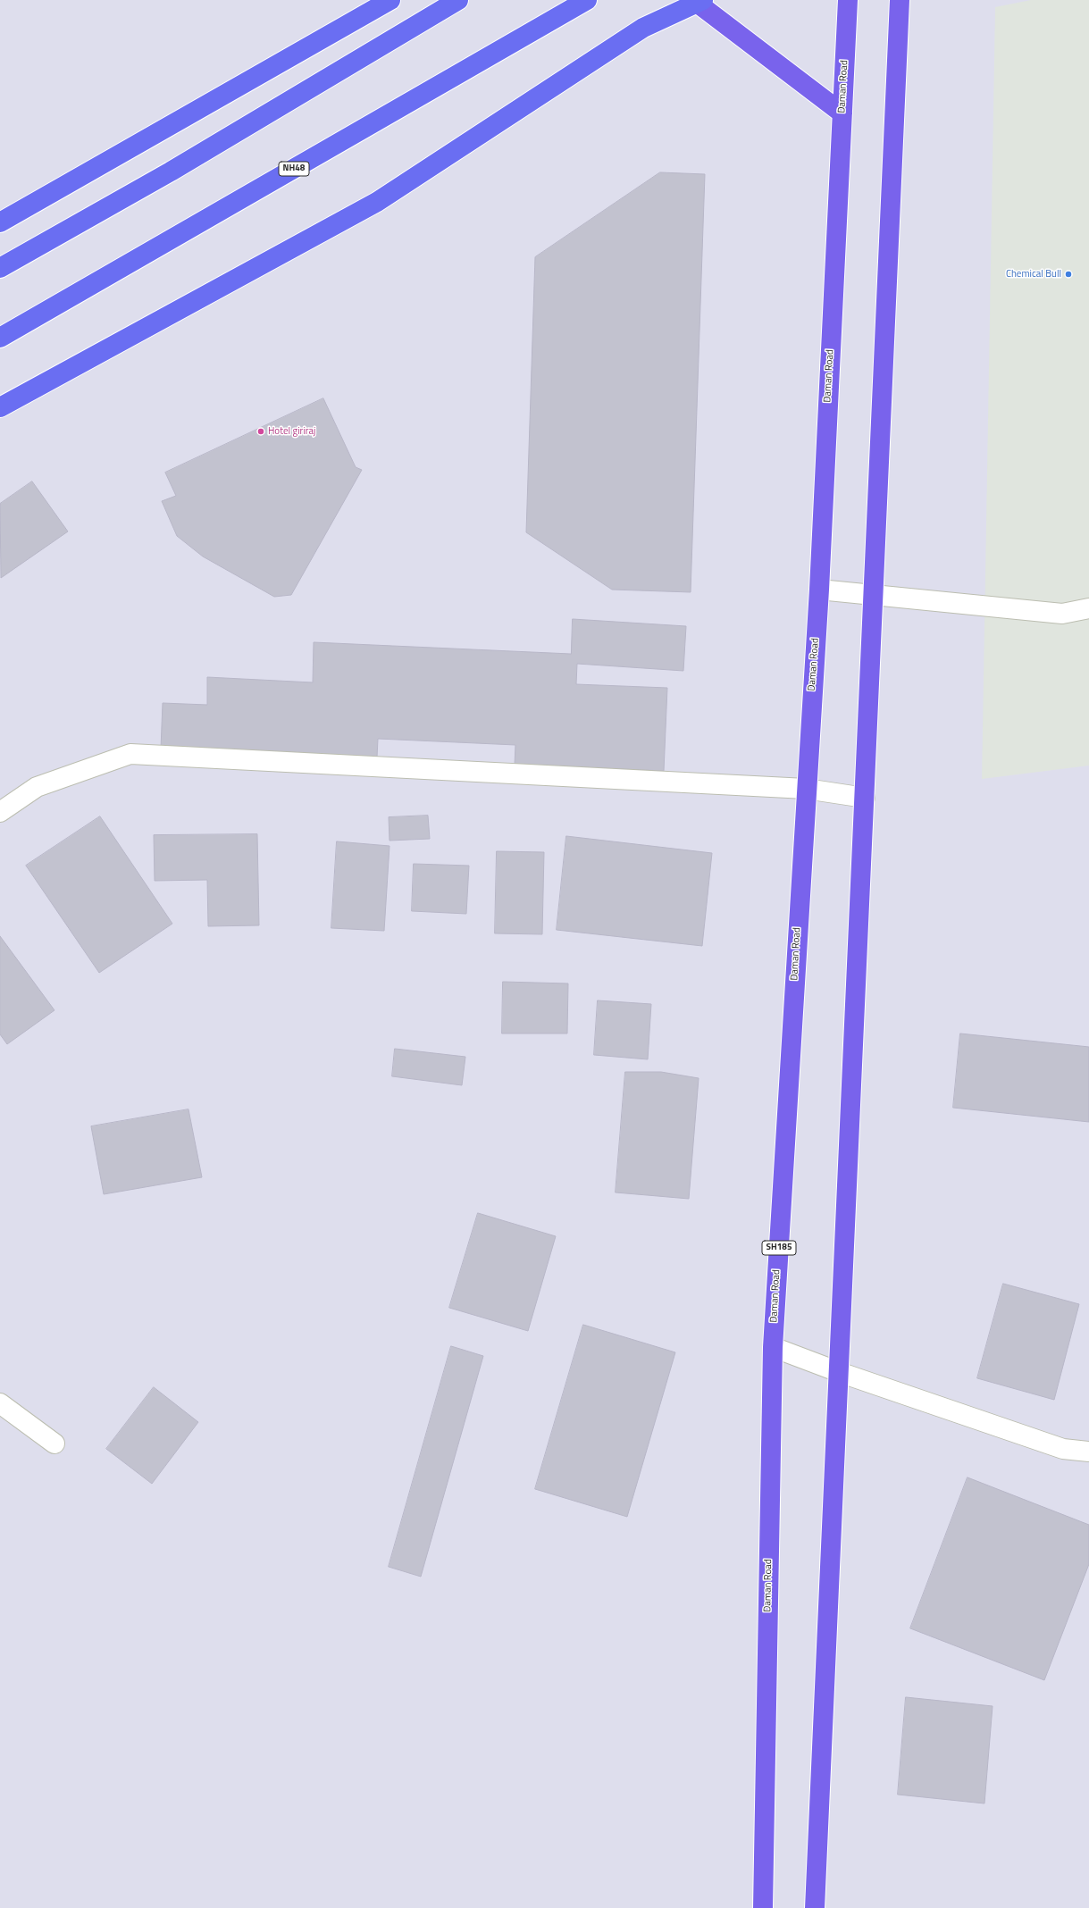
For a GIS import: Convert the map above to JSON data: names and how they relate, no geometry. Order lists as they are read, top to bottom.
{
  "streets": {
    "highway": ["NH48"],
    "main road": ["Daman Road", "SH185"]
  },
  "places": ["Chemical Bull", "Hotel giriraj"]
}
